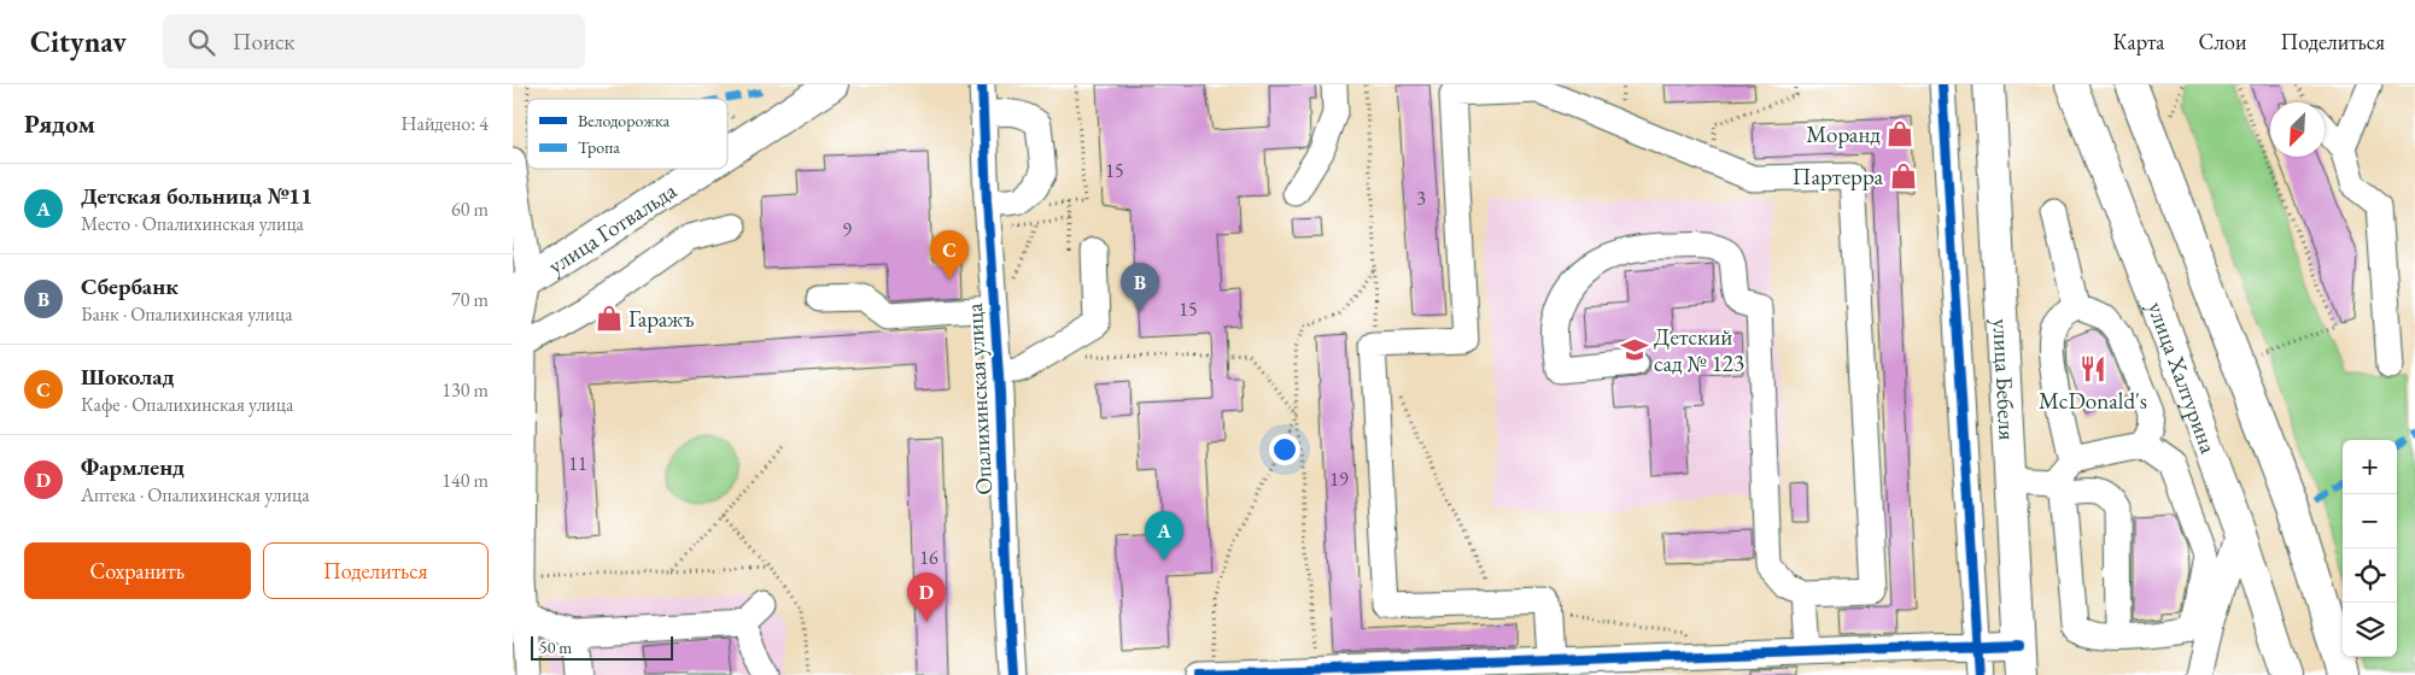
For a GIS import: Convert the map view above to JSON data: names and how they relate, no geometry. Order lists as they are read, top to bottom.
{
  "streets": {
    "main road": ["улица Готвальда", "улица Халтурина", "улица Бебеля"],
    "street": ["Опалихинская улица"]
  },
  "places": {
    "shop": ["Моранд", "Партерра", "Гаражъ"],
    "school or university": ["Детский сад № 123"],
    "restaurant": ["McDonald's"]
  },
  "house_numbers": [
    "15",
    "3",
    "9",
    "15",
    "11",
    "19",
    "16"
  ],
  "legend": ["Велодорожка", "Тропа"],
  "scale_bar": "50 m",
  "north": "bottom left",
  "page": {
    "header": "Citynav",
    "search": "Поиск",
    "nav": ["Карта", "Слои", "Поделиться"],
    "heading": ["Рядом", "Найдено: 4"],
    "list": [
      {
        "mark": "A",
        "name": "Детская больница №11",
        "note": "Место · Опалихинская улица",
        "value": "60 m"
      },
      {
        "mark": "B",
        "name": "Сбербанк",
        "note": "Банк · Опалихинская улица",
        "value": "70 m"
      },
      {
        "mark": "C",
        "name": "Шоколад",
        "note": "Кафе · Опалихинская улица",
        "value": "130 m"
      },
      {
        "mark": "D",
        "name": "Фармленд",
        "note": "Аптека · Опалихинская улица",
        "value": "140 m"
      }
    ],
    "pins": [
      "C",
      "B",
      "A",
      "D"
    ],
    "map_buttons": ["+", "−"],
    "buttons": ["Сохранить", "Поделиться"],
    "scale": "50 m"
  }
}
